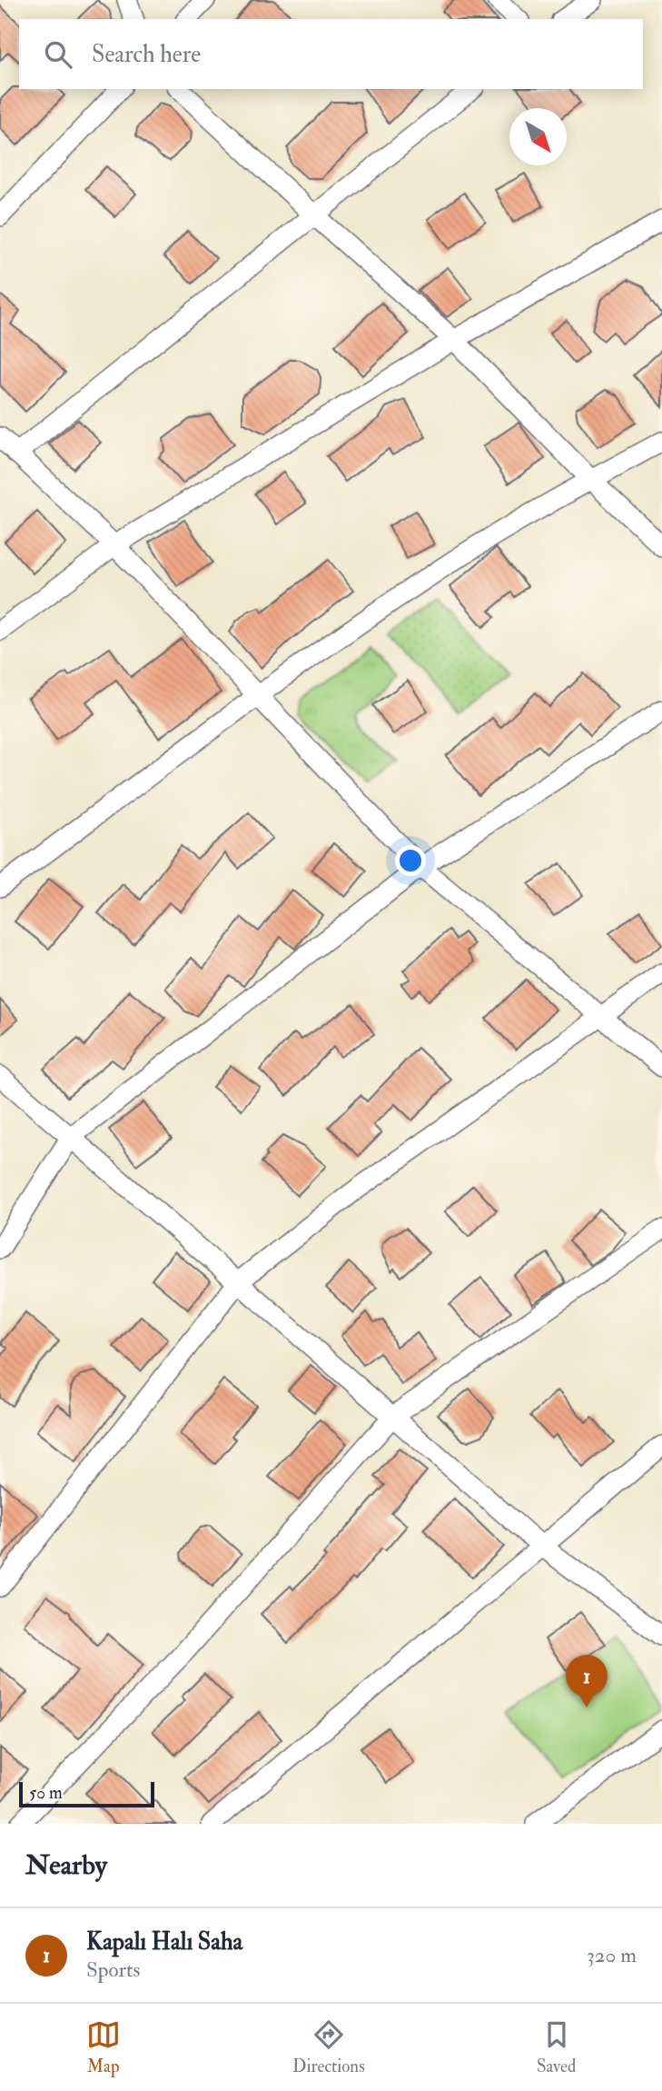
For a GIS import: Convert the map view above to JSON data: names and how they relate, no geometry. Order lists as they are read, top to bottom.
{
  "scale_bar": "50 m",
  "north": "bottom right",
  "page": {
    "search": "Search here",
    "pins": "1",
    "scale": "50 m",
    "heading": "Nearby",
    "list": [
      {
        "mark": "1",
        "name": "Kapalı Halı Saha",
        "note": "Sports",
        "value": "320 m"
      }
    ],
    "nav": ["Map", "Directions", "Saved"]
  }
}
